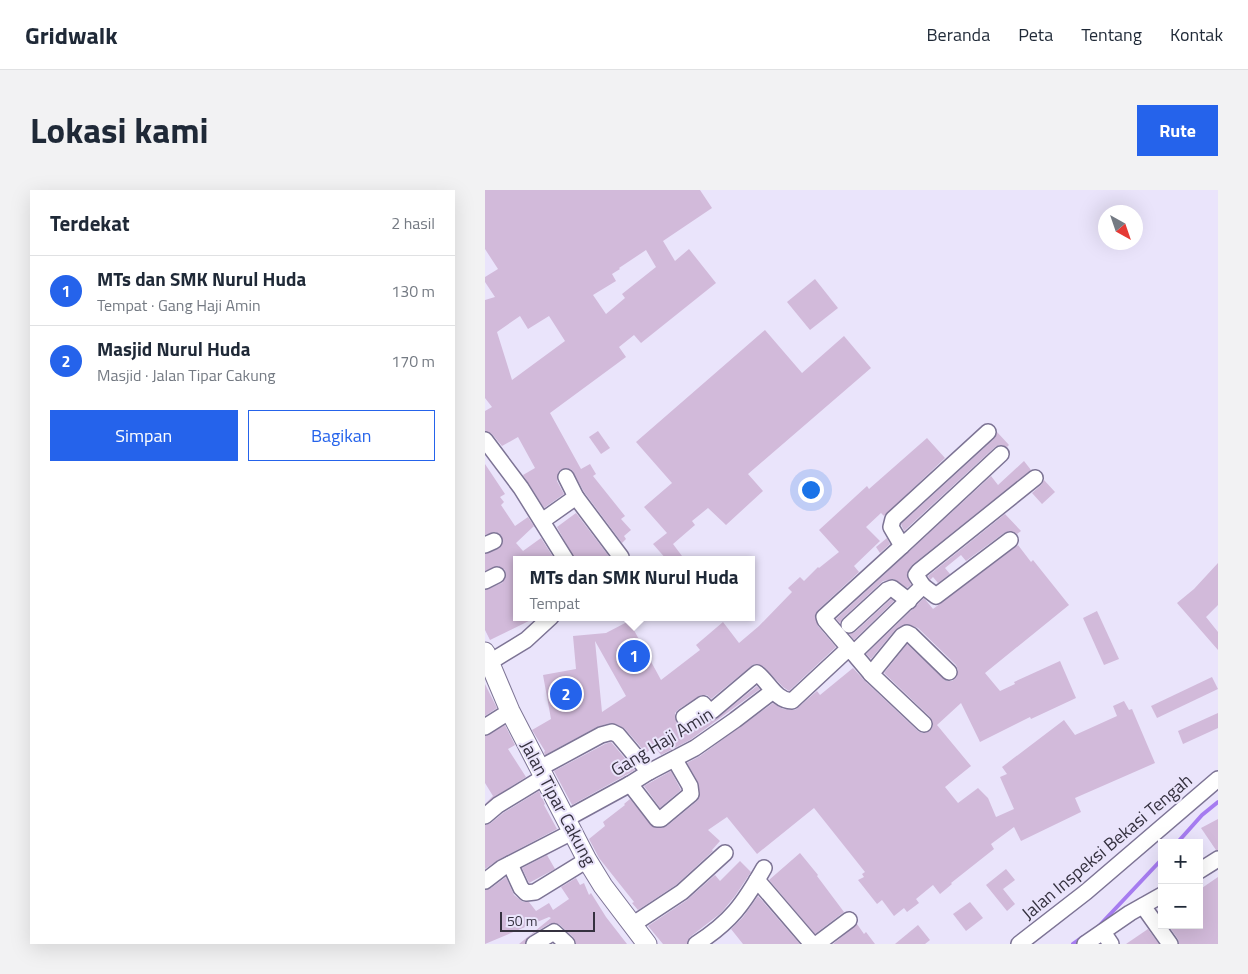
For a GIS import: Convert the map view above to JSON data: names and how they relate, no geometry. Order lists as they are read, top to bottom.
{
  "streets": {
    "street": ["Gang Haji Amin", "Jalan Tipar Cakung", "Jalan Inspeksi Bekasi Tengah"]
  },
  "crossings": [
    ["Gang Haji Amin", "Jalan Tipar Cakung"]
  ],
  "scale_bar": "50 m",
  "north": "bottom right",
  "page": {
    "header": "Gridwalk",
    "nav": [
      "Beranda",
      "Peta",
      "Tentang",
      "Kontak"
    ],
    "title": "Lokasi kami",
    "buttons": [
      "Rute",
      ["Simpan", "Bagikan"]
    ],
    "heading": ["Terdekat", "2 hasil"],
    "list": [
      {
        "mark": "1",
        "name": "MTs dan SMK Nurul Huda",
        "note": "Tempat · Gang Haji Amin",
        "value": "130 m"
      },
      {
        "mark": "2",
        "name": "Masjid Nurul Huda",
        "note": "Masjid · Jalan Tipar Cakung",
        "value": "170 m"
      }
    ],
    "popup": ["MTs dan SMK Nurul Huda", "Tempat"],
    "pins": ["1", "2"],
    "map_buttons": ["+", "−"],
    "scale": "50 m"
  }
}
